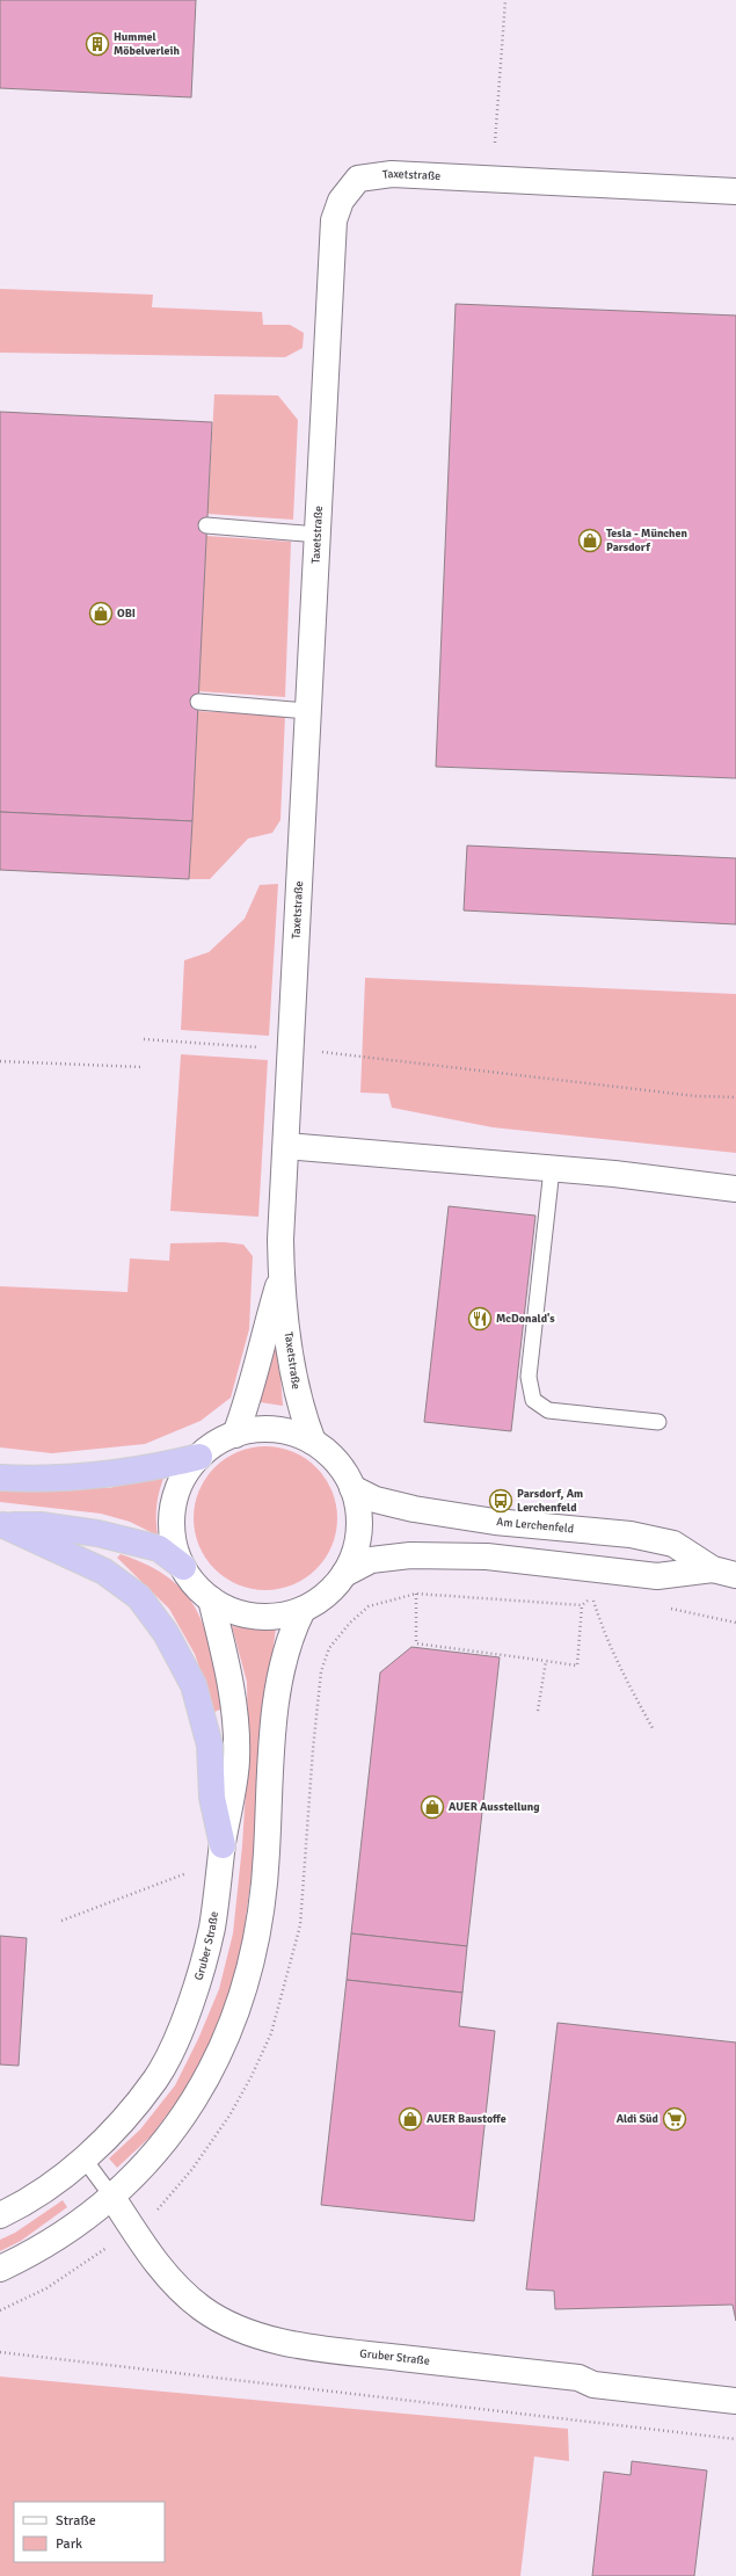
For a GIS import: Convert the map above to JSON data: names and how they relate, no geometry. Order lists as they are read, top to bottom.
{
  "streets": {
    "street": ["Taxetstraße", "Am Lerchenfeld", "Gruber Straße"]
  },
  "crossings": [
    ["Taxetstraße", "Am Lerchenfeld"],
    ["Am Lerchenfeld", "Gruber Straße"]
  ],
  "places": {
    "building": ["Hummel Möbelverleih"],
    "shop": [
      "Tesla - München Parsdorf",
      "OBI",
      "AUER Ausstellung",
      "AUER Baustoffe"
    ],
    "restaurant": ["McDonald's"],
    "bus stop": ["Parsdorf, Am Lerchenfeld"],
    "supermarket": ["Aldi Süd"]
  },
  "legend": ["Straße", "Park"]
}
